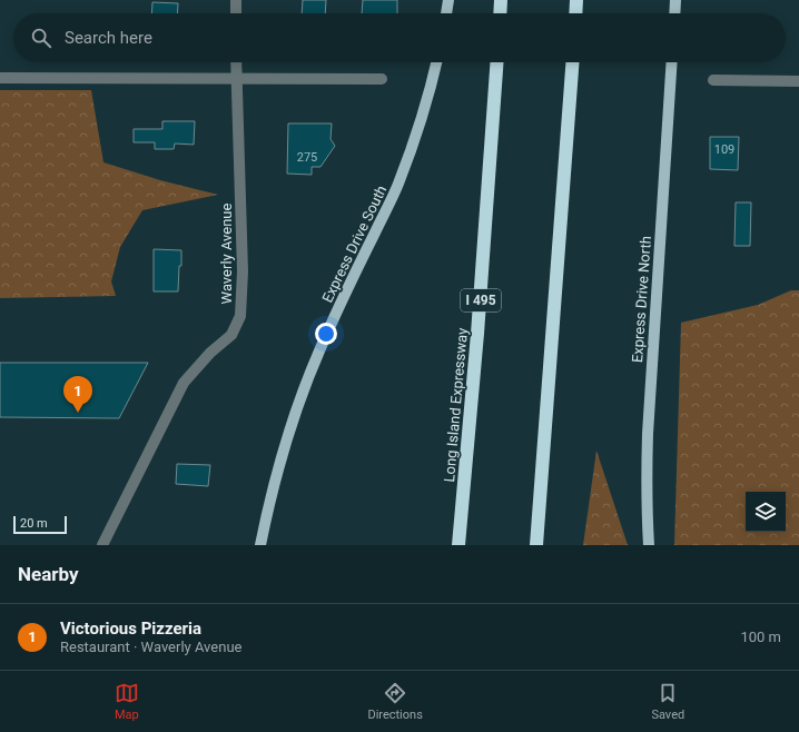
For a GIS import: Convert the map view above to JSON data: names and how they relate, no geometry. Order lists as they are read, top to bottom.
{
  "streets": {
    "highway": ["I 495", "Long Island Expressway"],
    "main road": ["Express Drive South", "Express Drive North"],
    "street": ["Waverly Avenue"]
  },
  "house_numbers": ["109", "275"],
  "scale_bar": "20 m",
  "page": {
    "search": "Search here",
    "pins": "1",
    "scale": "20 m",
    "heading": "Nearby",
    "list": [
      {
        "mark": "1",
        "name": "Victorious Pizzeria",
        "note": "Restaurant · Waverly Avenue",
        "value": "100 m"
      }
    ],
    "nav": ["Map", "Directions", "Saved"]
  }
}
